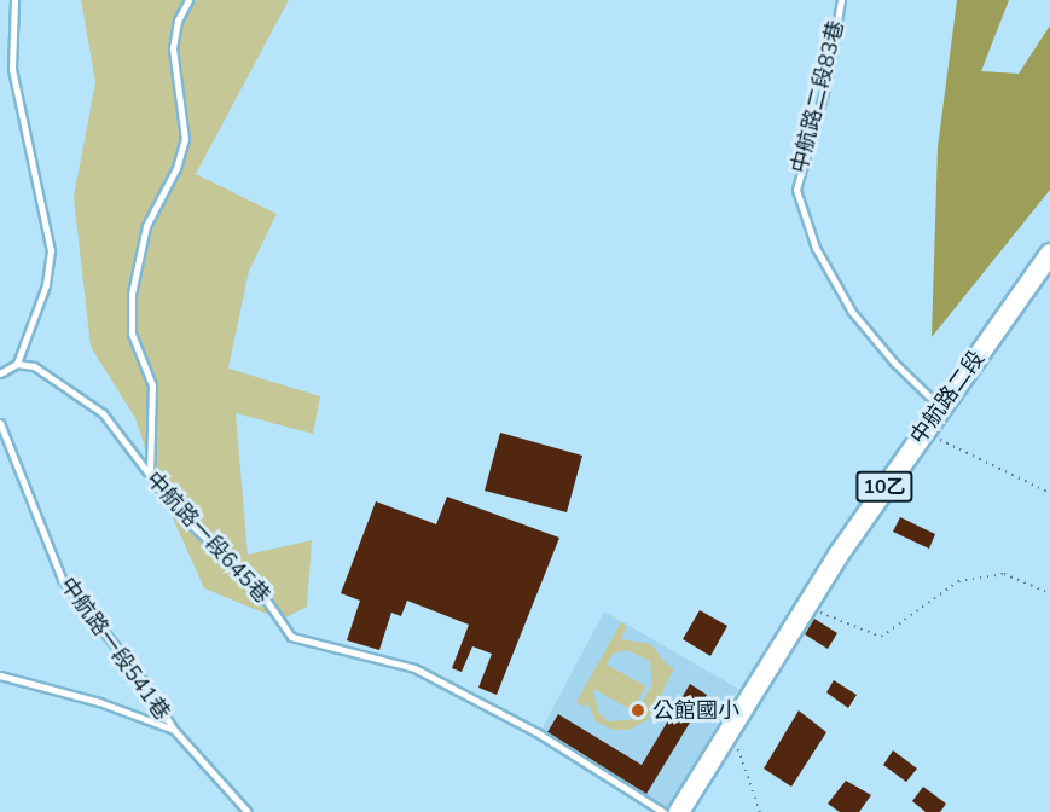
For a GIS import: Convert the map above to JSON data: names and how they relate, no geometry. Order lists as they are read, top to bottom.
{
  "streets": {
    "main road": ["中航路二段", "10乙"],
    "lane": ["中航路二段83巷", "中航路一段645巷", "中航路一段541巷"]
  },
  "crossings": [
    ["中航路二段83巷", "中航路二段"],
    ["中航路二段", "10乙"]
  ],
  "places": ["公館國小"]
}
